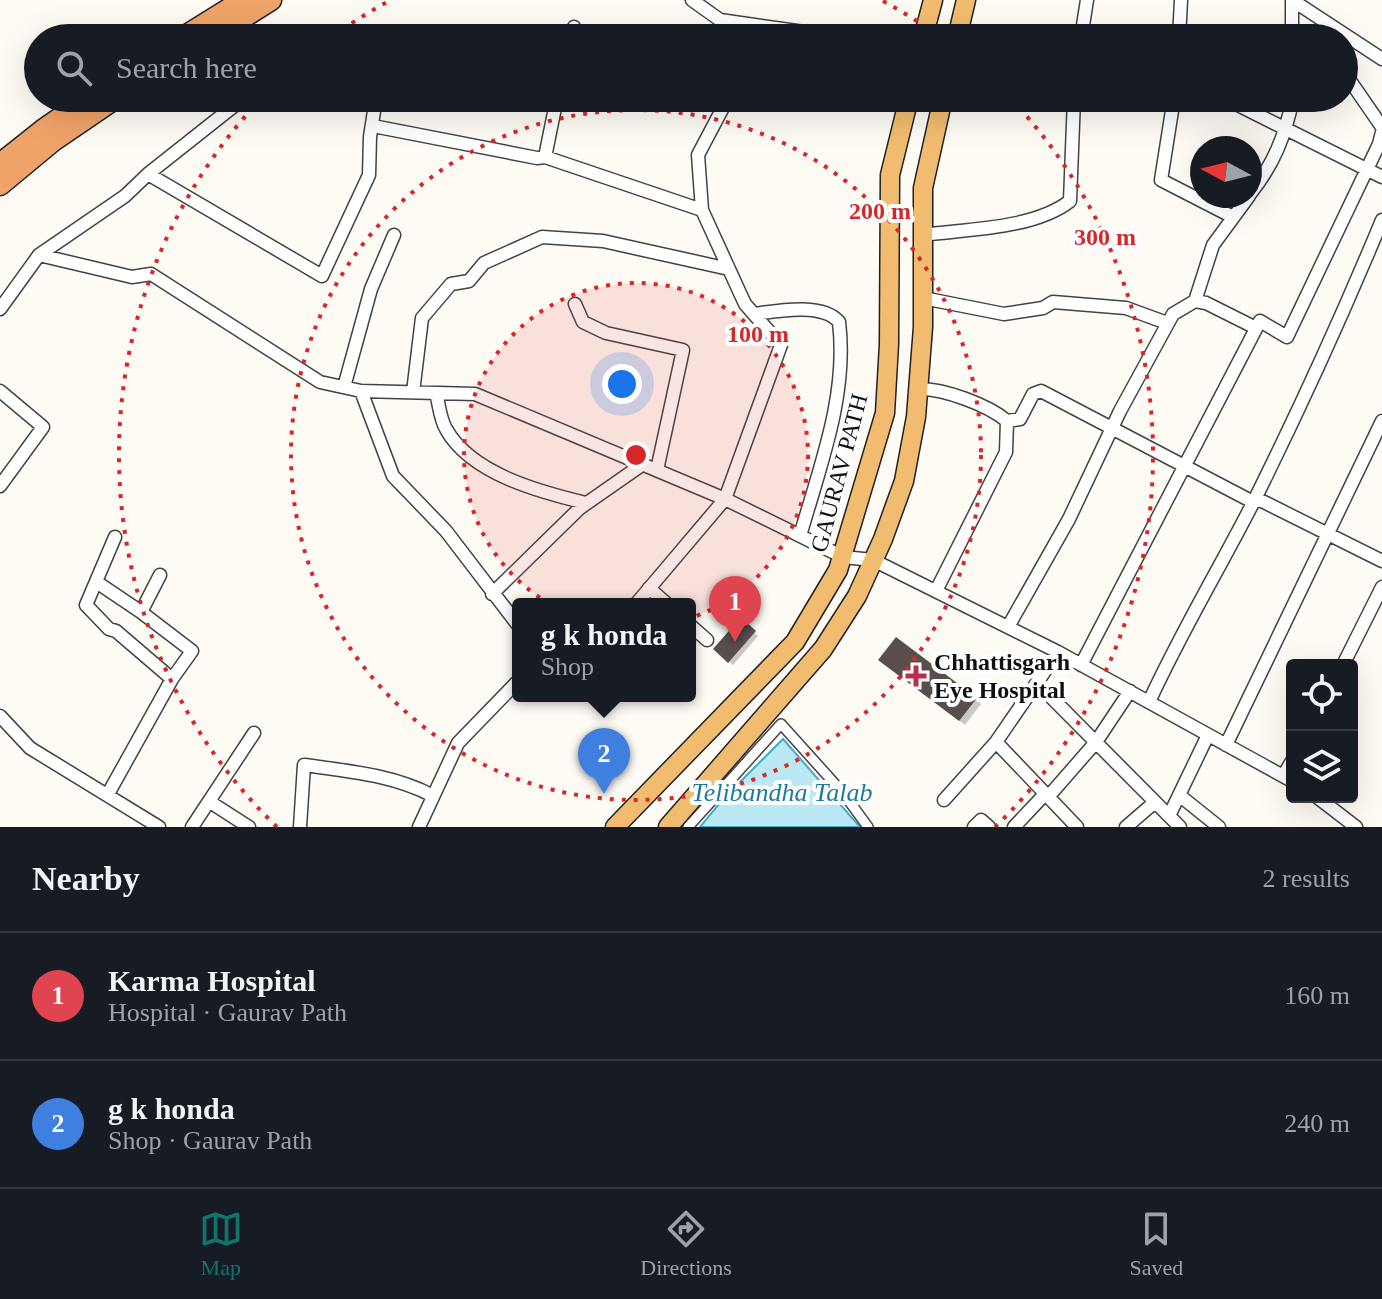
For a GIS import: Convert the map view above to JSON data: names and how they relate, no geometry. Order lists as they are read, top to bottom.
{
  "streets": {
    "main road": ["GAURAV PATH"]
  },
  "water": ["Telibandha Talab"],
  "places": {
    "health": ["Chhattisgarh Eye Hospital"]
  },
  "north": "left",
  "page": {
    "search": "Search here",
    "pins": ["1", "2"],
    "popup": ["g k honda", "Shop"],
    "heading": ["Nearby", "2 results"],
    "list": [
      {
        "mark": "1",
        "name": "Karma Hospital",
        "note": "Hospital · Gaurav Path",
        "value": "160 m"
      },
      {
        "mark": "2",
        "name": "g k honda",
        "note": "Shop · Gaurav Path",
        "value": "240 m"
      }
    ],
    "nav": ["Map", "Directions", "Saved"]
  },
  "rings": ["200 m", "300 m", "100 m"]
}
